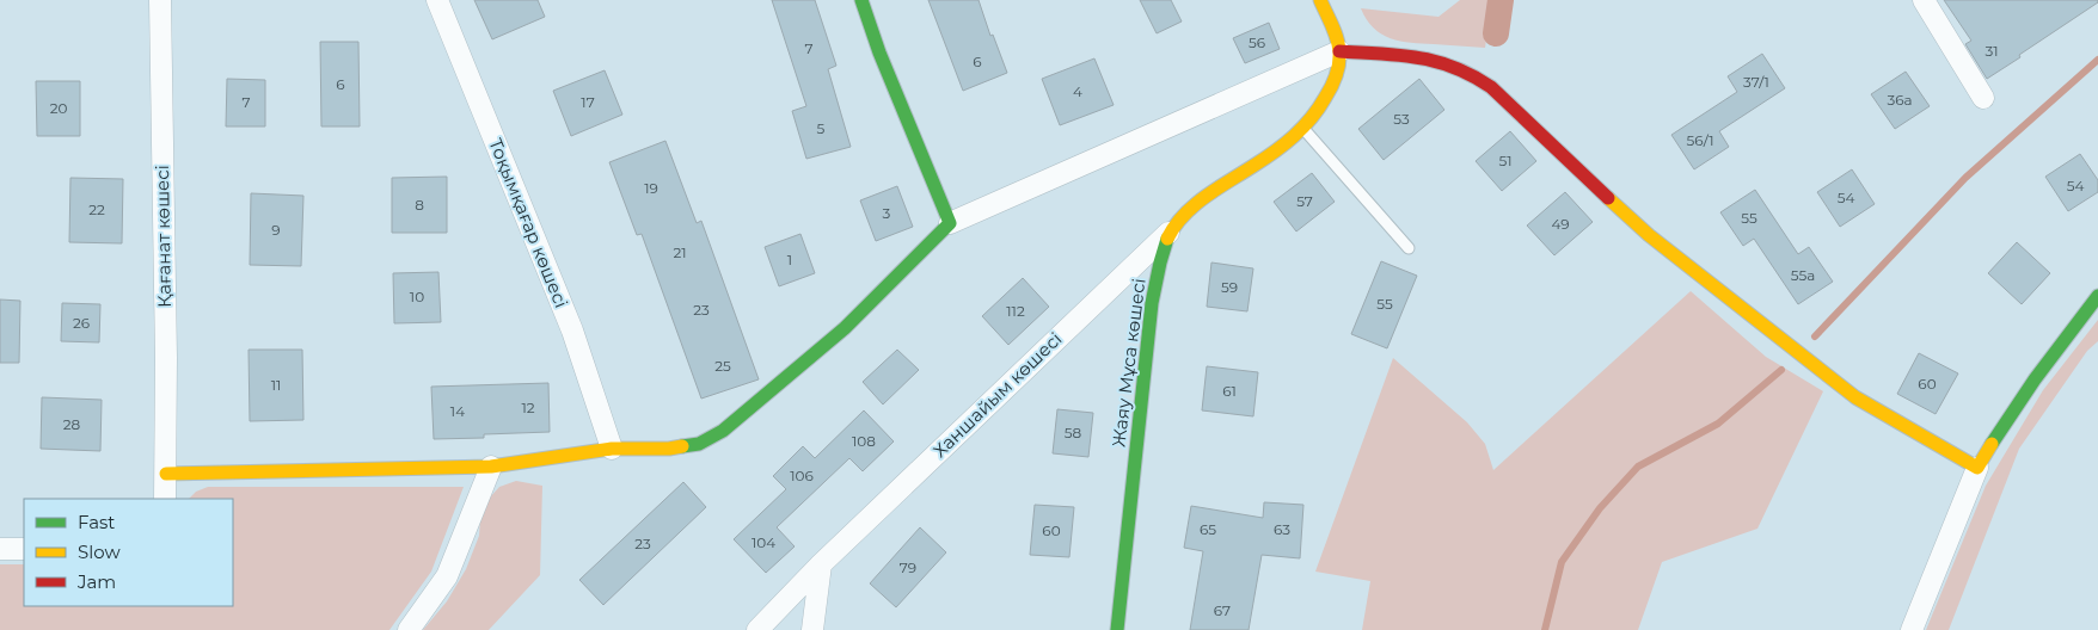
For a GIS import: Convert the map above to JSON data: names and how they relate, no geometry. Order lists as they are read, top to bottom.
{
  "streets": {
    "street": [
      "Тоқымқағар көшесі",
      "Қағанат көшесі",
      "Жаяу Мұса көшесі",
      "Ханшайым көшесі"
    ]
  },
  "crossings": [
    ["Жаяу Мұса көшесі", "Ханшайым көшесі"]
  ],
  "house_numbers": [
    "56",
    "7",
    "31",
    "6",
    "37/1",
    "6",
    "4",
    "36а",
    "7",
    "17",
    "20",
    "53",
    "5",
    "56/1",
    "51",
    "54",
    "19",
    "54",
    "57",
    "8",
    "22",
    "3",
    "55",
    "49",
    "9",
    "21",
    "1",
    "55а",
    "59",
    "10",
    "55",
    "23",
    "112",
    "26",
    "25",
    "60",
    "11",
    "61",
    "12",
    "14",
    "28",
    "58",
    "108",
    "106",
    "65",
    "63",
    "60",
    "104",
    "23",
    "79",
    "67"
  ],
  "legend": ["Fast", "Slow", "Jam"]
}
